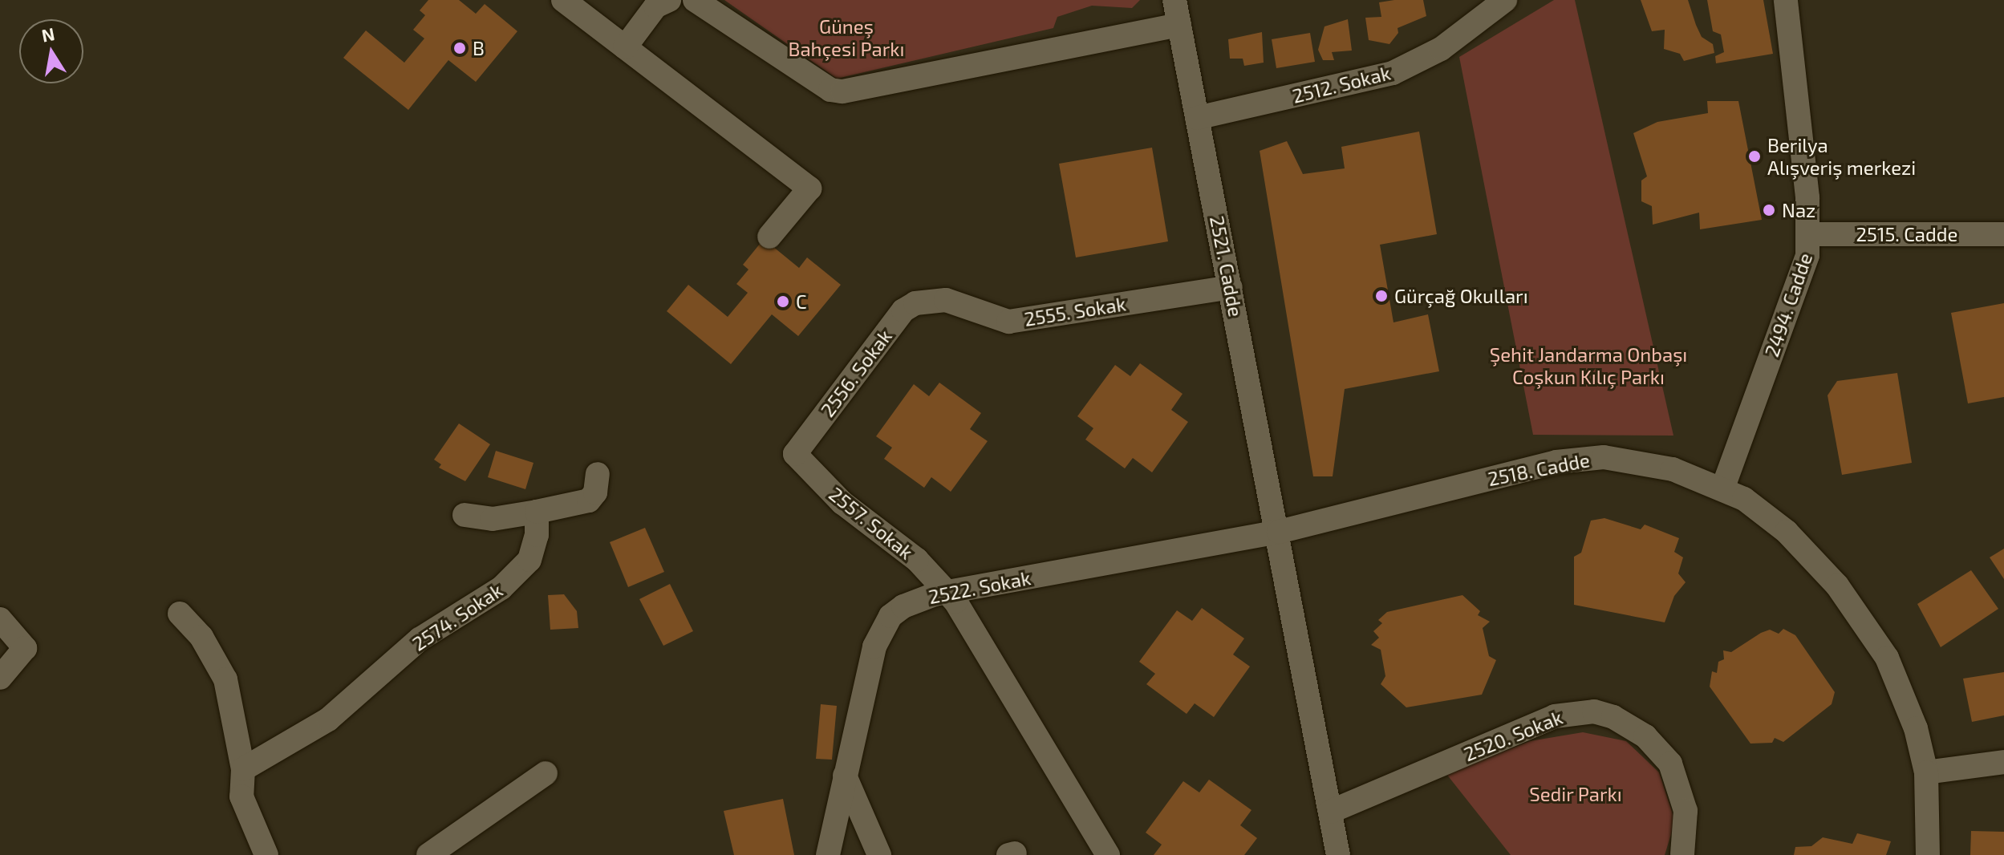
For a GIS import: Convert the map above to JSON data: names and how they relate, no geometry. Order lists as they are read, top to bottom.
{
  "streets": {
    "street": [
      "2512. Sokak",
      "2515. Cadde",
      "2521. Cadde",
      "2494. Cadde",
      "2555. Sokak",
      "2556. Sokak",
      "2518. Cadde",
      "2557. Sokak",
      "2522. Sokak",
      "2574. Sokak",
      "2520. Sokak"
    ]
  },
  "crossings": [
    ["2512. Sokak", "2521. Cadde"],
    ["2515. Cadde", "2494. Cadde"],
    ["2521. Cadde", "2555. Sokak"],
    ["2521. Cadde", "2518. Cadde"],
    ["2521. Cadde", "2522. Sokak"],
    ["2494. Cadde", "2518. Cadde"],
    ["2555. Sokak", "2556. Sokak"],
    ["2556. Sokak", "2557. Sokak"],
    ["2518. Cadde", "2522. Sokak"],
    ["2557. Sokak", "2522. Sokak"]
  ],
  "parks": ["Güneş Bahçesi Parkı", "Şehit Jandarma Onbaşı Coşkun Kılıç Parkı", "Sedir Parkı"],
  "places": [
    "B",
    "Berilya Alışveriş merkezi",
    "Naz",
    "Gürçağ Okulları",
    "C"
  ],
  "north": "top"
}
